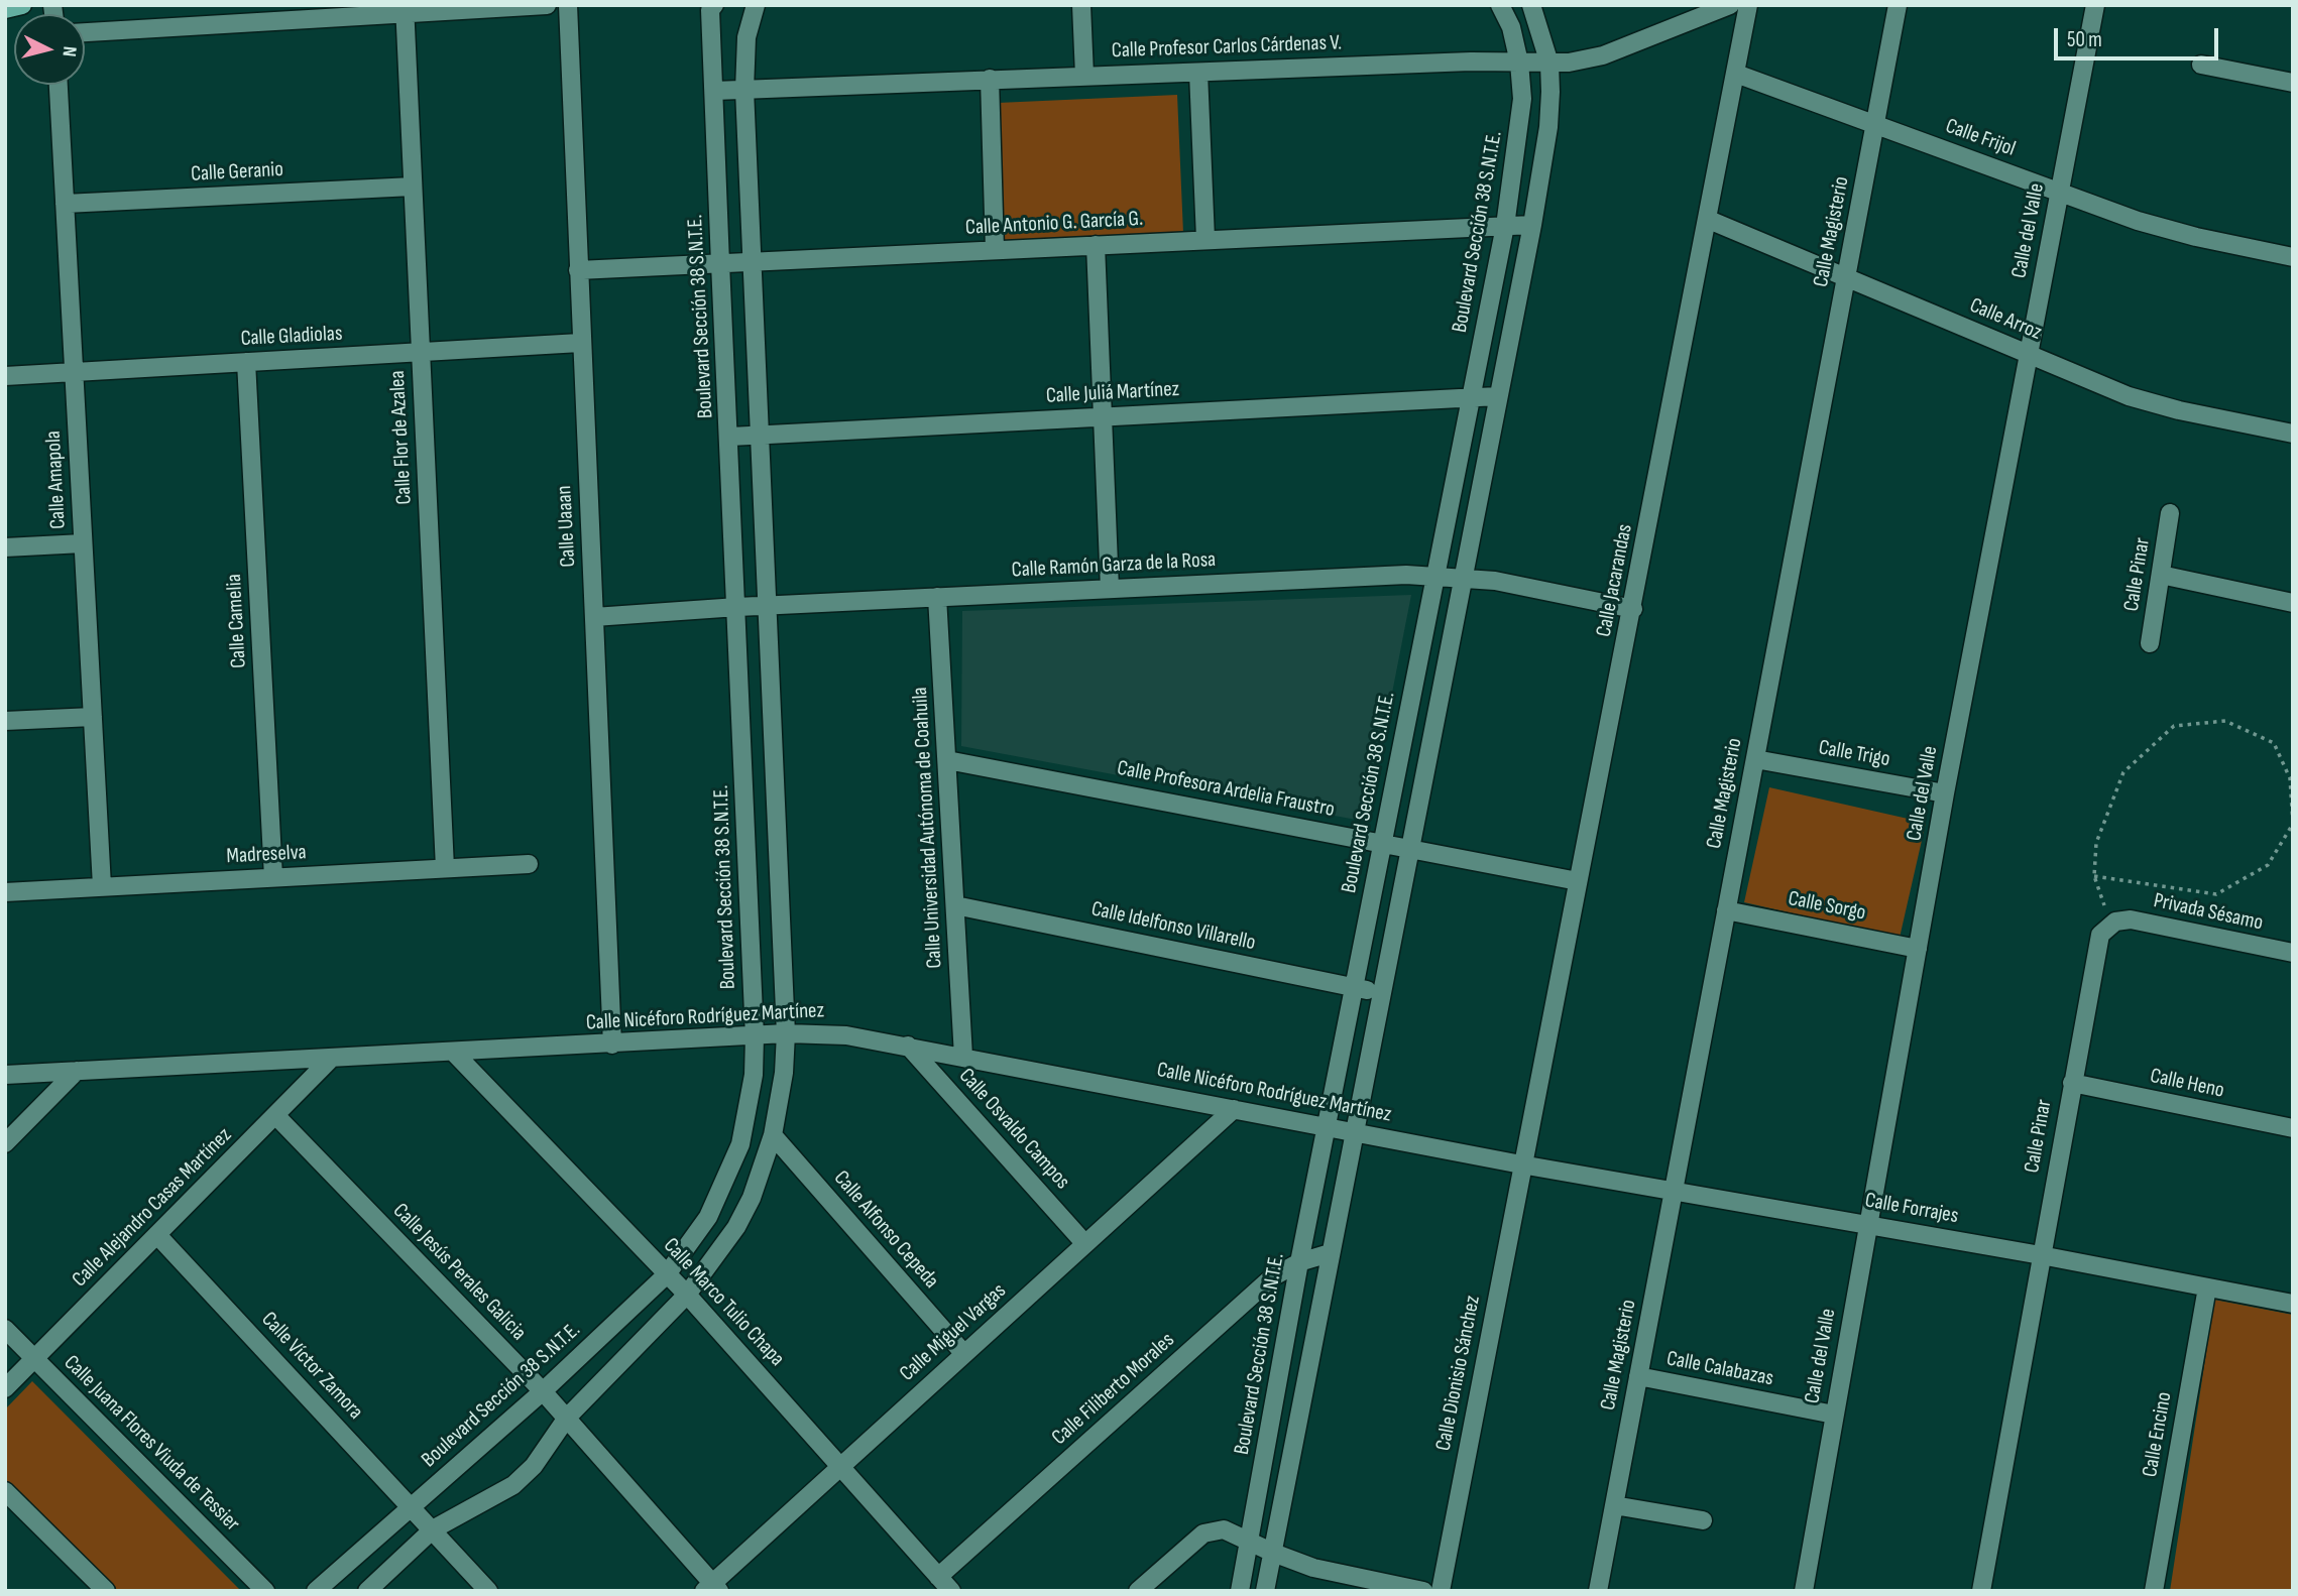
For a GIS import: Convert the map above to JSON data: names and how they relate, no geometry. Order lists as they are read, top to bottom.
{
  "streets": {
    "street": [
      "Calle Profesor Carlos Cárdenas V.",
      "Calle Frijol",
      "Calle Geranio",
      "Calle Antonio G. García G.",
      "Calle del Valle",
      "Boulevard Sección 38 S.N.T.E.",
      "Calle Magisterio",
      "Calle Arroz",
      "Calle Gladiolas",
      "Calle Juliá Martínez",
      "Calle Flor de Azalea",
      "Calle Amapola",
      "Calle Uaaan",
      "Calle Ramón Garza de la Rosa",
      "Calle Pinar",
      "Calle Jacarandas",
      "Calle Camelia",
      "Calle Trigo",
      "Calle Profesora Ardelia Fraustro",
      "Calle Universidad Autónoma de Coahuila",
      "Madreselva",
      "Calle Sorgo",
      "Privada Sésamo",
      "Calle Idelfonso Villarello",
      "Calle Nicéforo Rodríguez Martínez",
      "Calle Heno",
      "Calle Osvaldo Campos",
      "Calle Alejandro Casas Martínez",
      "Calle Forrajes",
      "Calle Alfonso Cepeda",
      "Calle Jesús Perales Galicia",
      "Calle Marco Tulio Chapa",
      "Calle Miguel Vargas",
      "Calle Víctor Zamora",
      "Calle Calabazas",
      "Calle Dionisio Sánchez",
      "Calle Filiberto Morales",
      "Calle Encino",
      "Calle Juana Flores Viuda de Tessier"
    ]
  },
  "crossings": [
    ["Calle Profesor Carlos Cárdenas V.", "Boulevard Sección 38 S.N.T.E."],
    ["Calle Frijol", "Calle del Valle"],
    ["Calle Frijol", "Calle Magisterio"],
    ["Calle Frijol", "Calle Jacarandas"],
    ["Calle Geranio", "Calle Flor de Azalea"],
    ["Calle Geranio", "Calle Amapola"],
    ["Calle Antonio G. García G.", "Boulevard Sección 38 S.N.T.E."],
    ["Calle Antonio G. García G.", "Calle Uaaan"],
    ["Calle del Valle", "Calle Arroz"],
    ["Calle del Valle", "Calle Trigo"],
    ["Calle del Valle", "Calle Sorgo"],
    ["Calle del Valle", "Calle Forrajes"],
    ["Calle del Valle", "Calle Calabazas"],
    ["Boulevard Sección 38 S.N.T.E.", "Calle Juliá Martínez"],
    ["Boulevard Sección 38 S.N.T.E.", "Calle Ramón Garza de la Rosa"],
    ["Boulevard Sección 38 S.N.T.E.", "Calle Profesora Ardelia Fraustro"],
    ["Boulevard Sección 38 S.N.T.E.", "Calle Idelfonso Villarello"],
    ["Boulevard Sección 38 S.N.T.E.", "Calle Nicéforo Rodríguez Martínez"],
    ["Boulevard Sección 38 S.N.T.E.", "Calle Jesús Perales Galicia"],
    ["Boulevard Sección 38 S.N.T.E.", "Calle Marco Tulio Chapa"],
    ["Boulevard Sección 38 S.N.T.E.", "Calle Víctor Zamora"],
    ["Boulevard Sección 38 S.N.T.E.", "Calle Filiberto Morales"],
    ["Calle Magisterio", "Calle Arroz"],
    ["Calle Magisterio", "Calle Trigo"],
    ["Calle Magisterio", "Calle Sorgo"],
    ["Calle Magisterio", "Calle Forrajes"],
    ["Calle Magisterio", "Calle Calabazas"],
    ["Calle Arroz", "Calle Jacarandas"],
    ["Calle Gladiolas", "Calle Flor de Azalea"],
    ["Calle Gladiolas", "Calle Amapola"],
    ["Calle Gladiolas", "Calle Uaaan"],
    ["Calle Gladiolas", "Calle Camelia"],
    ["Calle Flor de Azalea", "Madreselva"],
    ["Calle Amapola", "Madreselva"],
    ["Calle Uaaan", "Calle Ramón Garza de la Rosa"],
    ["Calle Uaaan", "Calle Nicéforo Rodríguez Martínez"],
    ["Calle Ramón Garza de la Rosa", "Calle Jacarandas"],
    ["Calle Ramón Garza de la Rosa", "Calle Universidad Autónoma de Coahuila"],
    ["Calle Pinar", "Privada Sésamo"],
    ["Calle Pinar", "Calle Heno"],
    ["Calle Pinar", "Calle Forrajes"],
    ["Calle Jacarandas", "Calle Profesora Ardelia Fraustro"],
    ["Calle Jacarandas", "Calle Nicéforo Rodríguez Martínez"],
    ["Calle Jacarandas", "Calle Forrajes"],
    ["Calle Jacarandas", "Calle Dionisio Sánchez"],
    ["Calle Camelia", "Madreselva"],
    ["Calle Profesora Ardelia Fraustro", "Calle Universidad Autónoma de Coahuila"],
    ["Calle Universidad Autónoma de Coahuila", "Calle Idelfonso Villarello"],
    ["Calle Universidad Autónoma de Coahuila", "Calle Nicéforo Rodríguez Martínez"],
    ["Calle Nicéforo Rodríguez Martínez", "Calle Osvaldo Campos"],
    ["Calle Nicéforo Rodríguez Martínez", "Calle Alejandro Casas Martínez"],
    ["Calle Nicéforo Rodríguez Martínez", "Calle Forrajes"],
    ["Calle Nicéforo Rodríguez Martínez", "Calle Marco Tulio Chapa"],
    ["Calle Nicéforo Rodríguez Martínez", "Calle Miguel Vargas"],
    ["Calle Nicéforo Rodríguez Martínez", "Calle Dionisio Sánchez"],
    ["Calle Osvaldo Campos", "Calle Miguel Vargas"],
    ["Calle Alejandro Casas Martínez", "Calle Jesús Perales Galicia"],
    ["Calle Alejandro Casas Martínez", "Calle Víctor Zamora"],
    ["Calle Alejandro Casas Martínez", "Calle Juana Flores Viuda de Tessier"],
    ["Calle Forrajes", "Calle Dionisio Sánchez"],
    ["Calle Forrajes", "Calle Encino"],
    ["Calle Alfonso Cepeda", "Calle Miguel Vargas"],
    ["Calle Jesús Perales Galicia", "Calle Miguel Vargas"],
    ["Calle Marco Tulio Chapa", "Calle Miguel Vargas"],
    ["Calle Marco Tulio Chapa", "Calle Filiberto Morales"]
  ],
  "scale_bar": "50 m",
  "north": "right"
}
